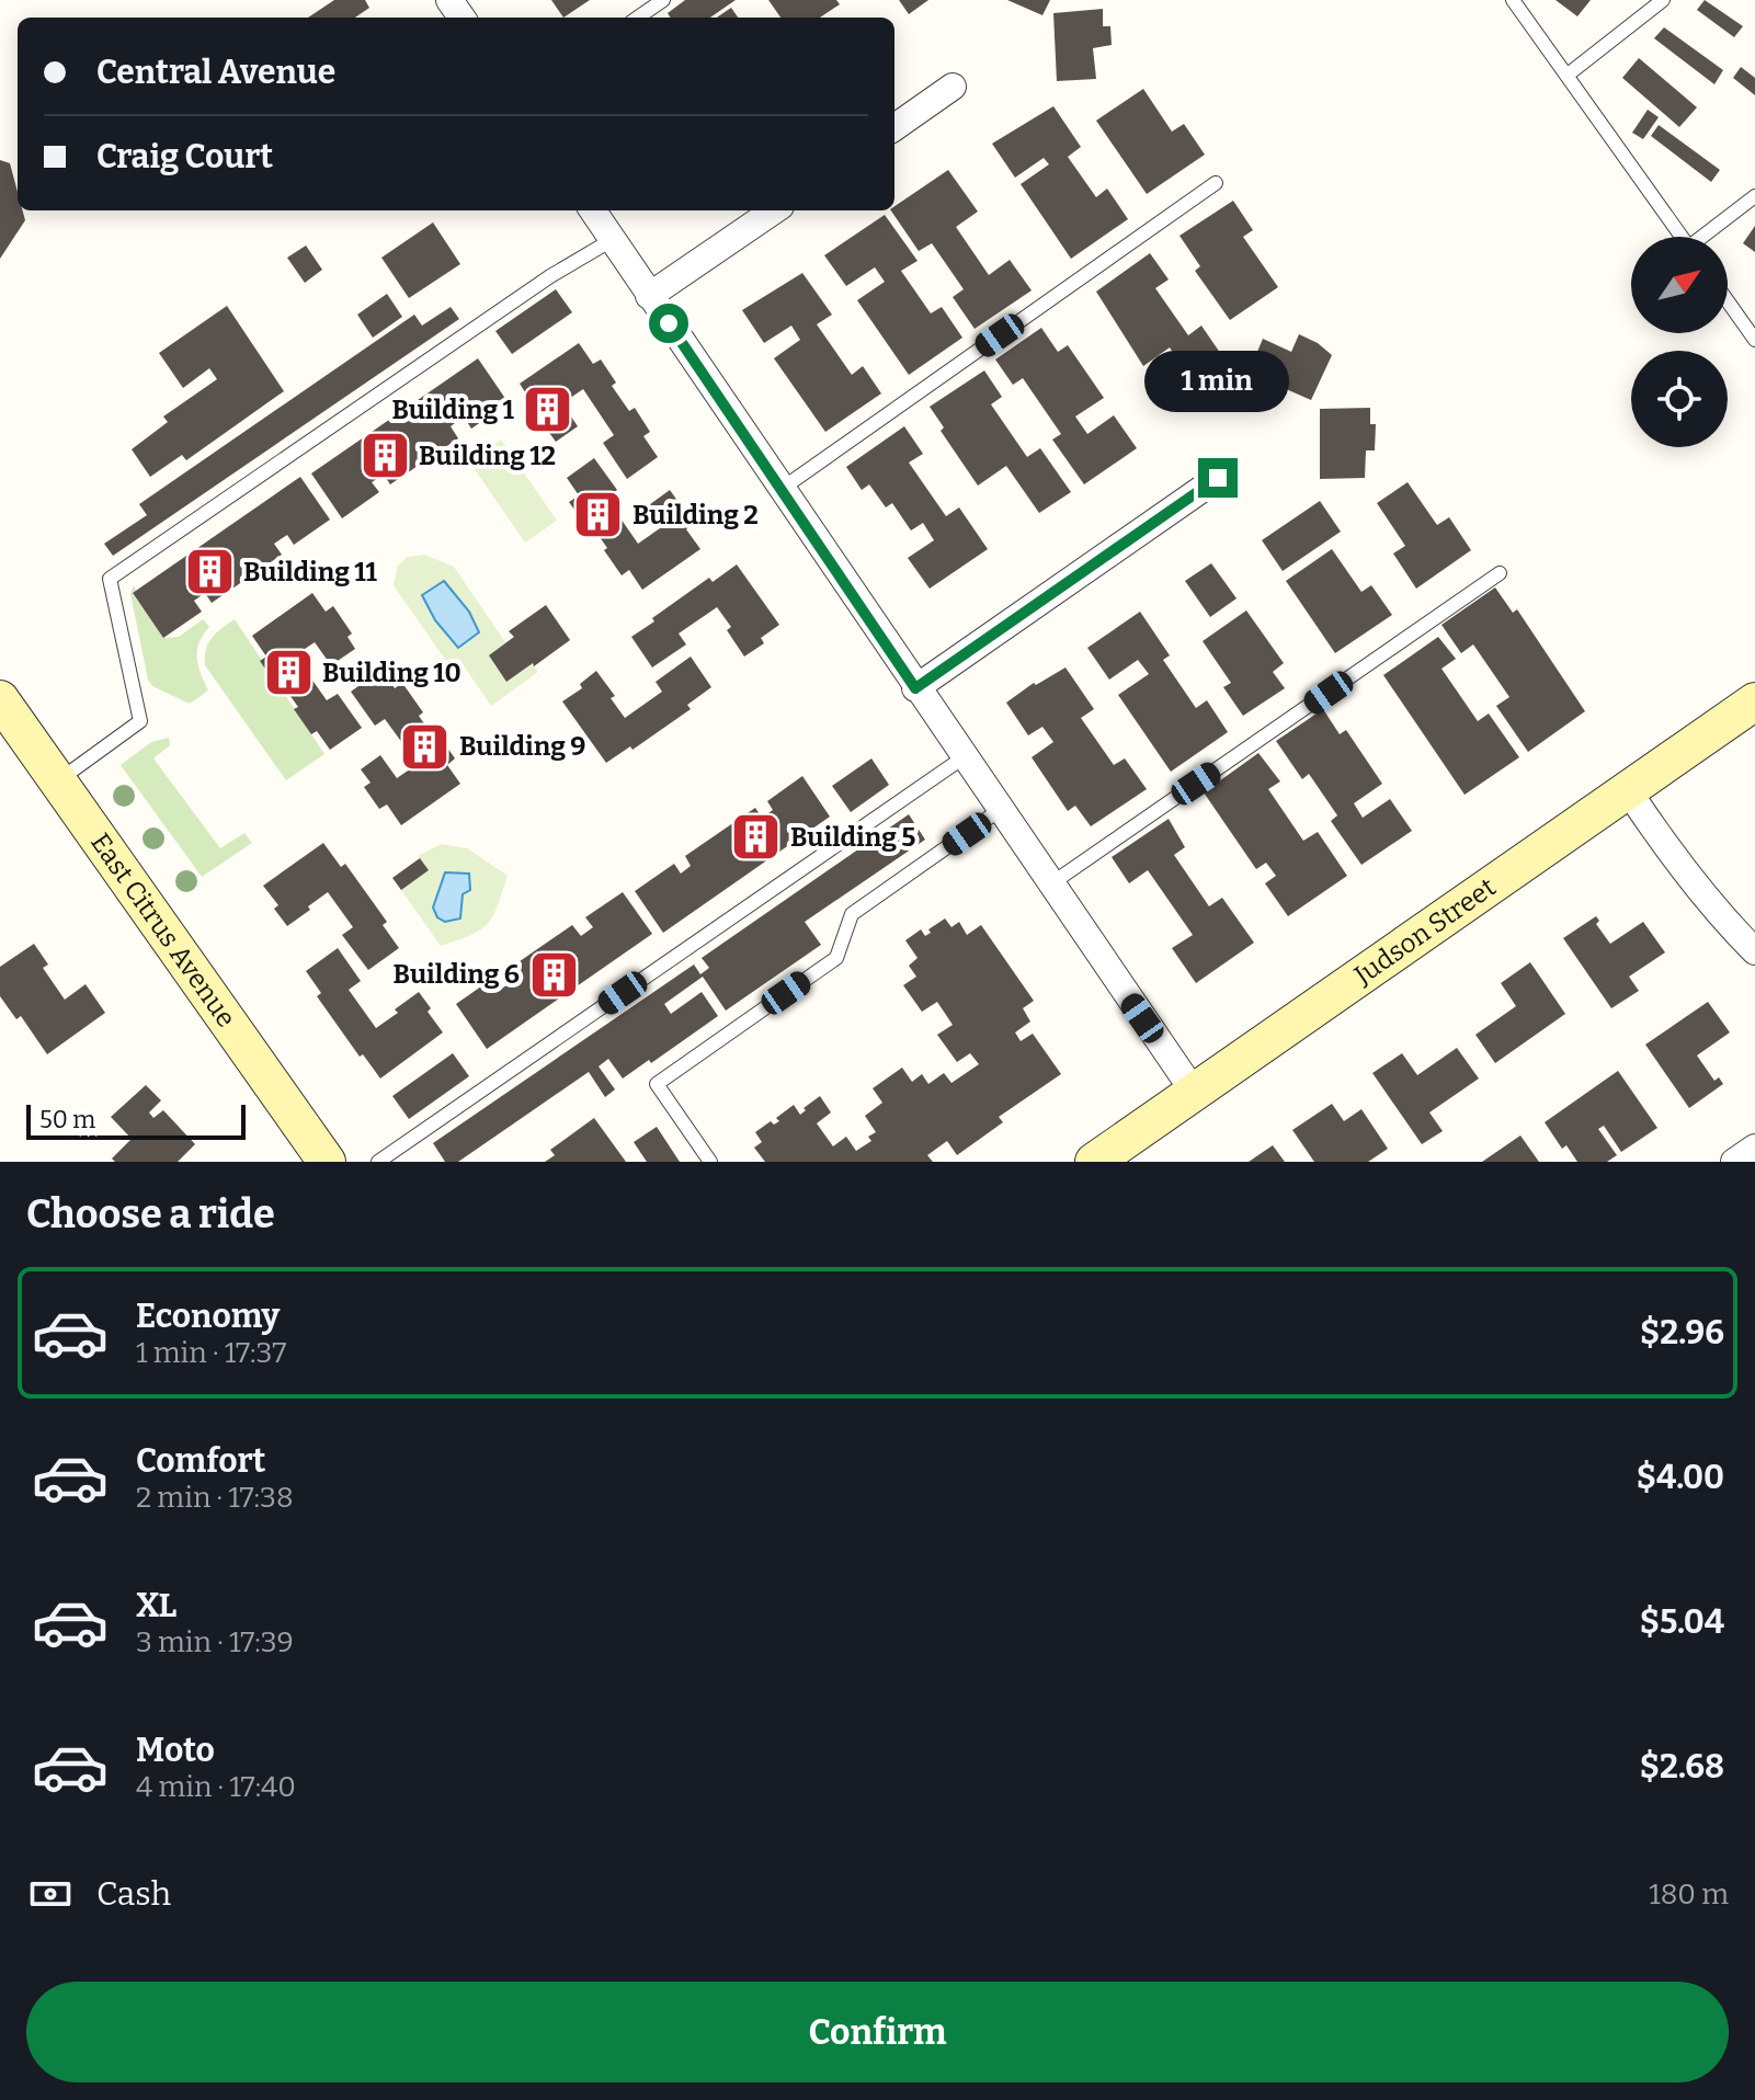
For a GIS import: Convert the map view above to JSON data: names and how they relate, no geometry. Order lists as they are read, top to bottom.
{
  "streets": {
    "main road": ["East Citrus Avenue", "Judson Street"]
  },
  "places": {
    "building": [
      "Building 1",
      "Building 12",
      "Building 2",
      "Building 11",
      "Building 10",
      "Building 9",
      "Building 5",
      "Building 6"
    ]
  },
  "scale_bar": "50 m",
  "north": "top right",
  "page": {
    "banner": ["Central Avenue", "Craig Court"],
    "bubble": "1 min",
    "scale": "50 m",
    "heading": "Choose a ride",
    "list": [
      {
        "name": "Economy",
        "note": "1 min · 17:37",
        "value": "$2.96"
      },
      {
        "name": "Comfort",
        "note": "2 min · 17:38",
        "value": "$4.00"
      },
      {
        "name": "XL",
        "note": "3 min · 17:39",
        "value": "$5.04"
      },
      {
        "name": "Moto",
        "note": "4 min · 17:40",
        "value": "$2.68"
      }
    ],
    "pay": ["Cash", "180 m"],
    "buttons": "Confirm"
  }
}
